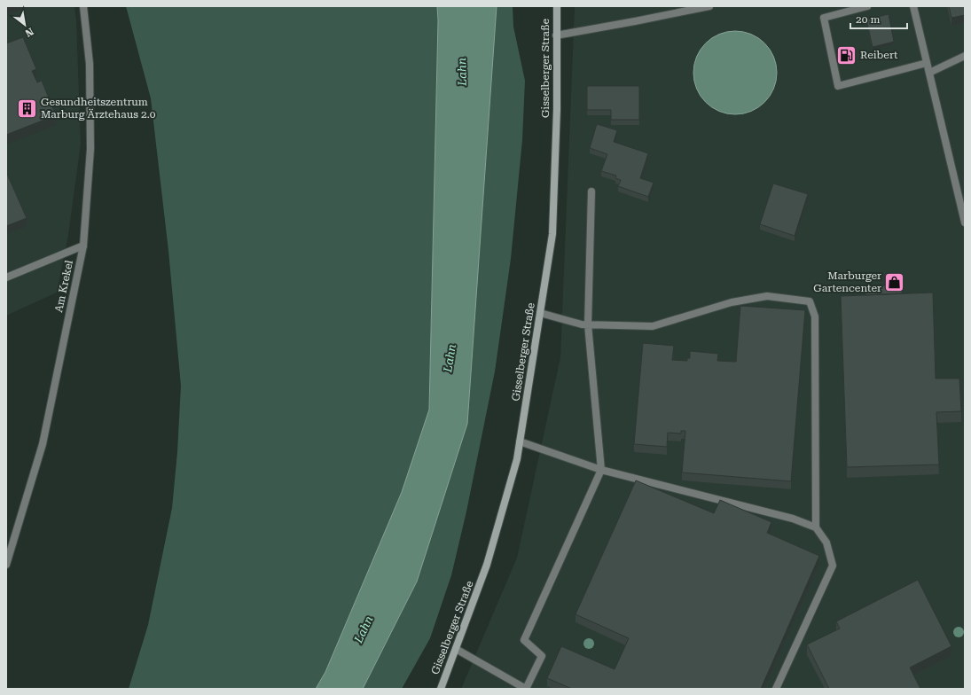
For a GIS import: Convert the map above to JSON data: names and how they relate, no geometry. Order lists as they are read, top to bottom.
{
  "streets": {
    "main road": ["Gisselberger Straße"],
    "street": ["Am Krekel"]
  },
  "water": ["Lahn"],
  "places": {
    "fuel station": ["Reibert"],
    "building": ["Gesundheitszentrum Marburg Ärztehaus 2.0"],
    "shop": ["Marburger Gartencenter"]
  },
  "scale_bar": "20 m",
  "north": "bottom right"
}
